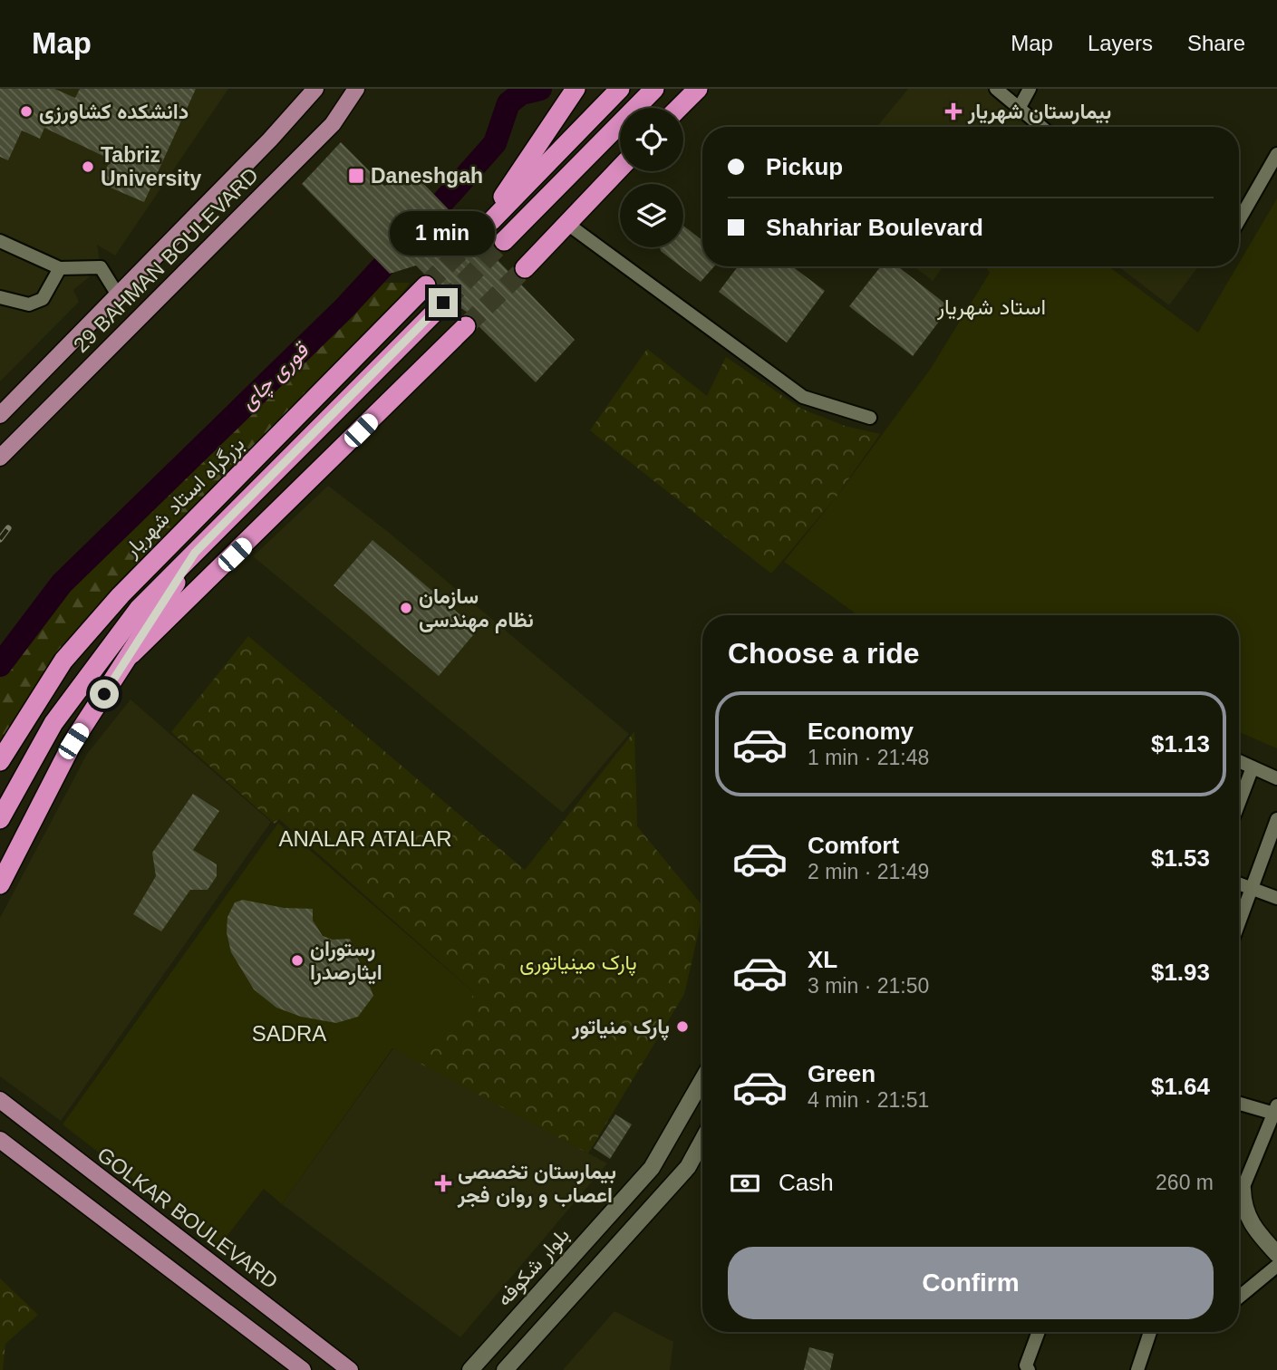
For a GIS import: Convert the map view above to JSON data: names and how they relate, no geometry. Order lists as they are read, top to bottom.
{
  "streets": {
    "highway": ["بزرگراه استاد شهریار"],
    "main road": ["29 BAHMAN BOULEVARD", "GOLKAR BOULEVARD", "بلوار شکوفه"]
  },
  "districts": ["استاد شهریار", "ANALAR ATALAR", "SADRA"],
  "water": ["قوری چای"],
  "parks": ["پارک مینیاتوری"],
  "places": {
    "other": [
      "دانشکده کشاورزی",
      "Tabriz University",
      "سازمان نظام مهندسی",
      "رستوران ایثارصدرا",
      "پارک منیاتور"
    ],
    "health": ["بیمارستان شهریار", "بیمارستان تخصصی اعصاب و روان فجر"],
    "transit": ["Daneshgah"]
  },
  "page": {
    "header": "Map",
    "nav": ["Map", "Layers", "Share"],
    "banner": ["Pickup", "Shahriar Boulevard"],
    "bubble": "1 min",
    "heading": "Choose a ride",
    "list": [
      {
        "name": "Economy",
        "note": "1 min · 21:48",
        "value": "$1.13"
      },
      {
        "name": "Comfort",
        "note": "2 min · 21:49",
        "value": "$1.53"
      },
      {
        "name": "XL",
        "note": "3 min · 21:50",
        "value": "$1.93"
      },
      {
        "name": "Green",
        "note": "4 min · 21:51",
        "value": "$1.64"
      }
    ],
    "pay": ["Cash", "260 m"],
    "buttons": "Confirm"
  }
}
